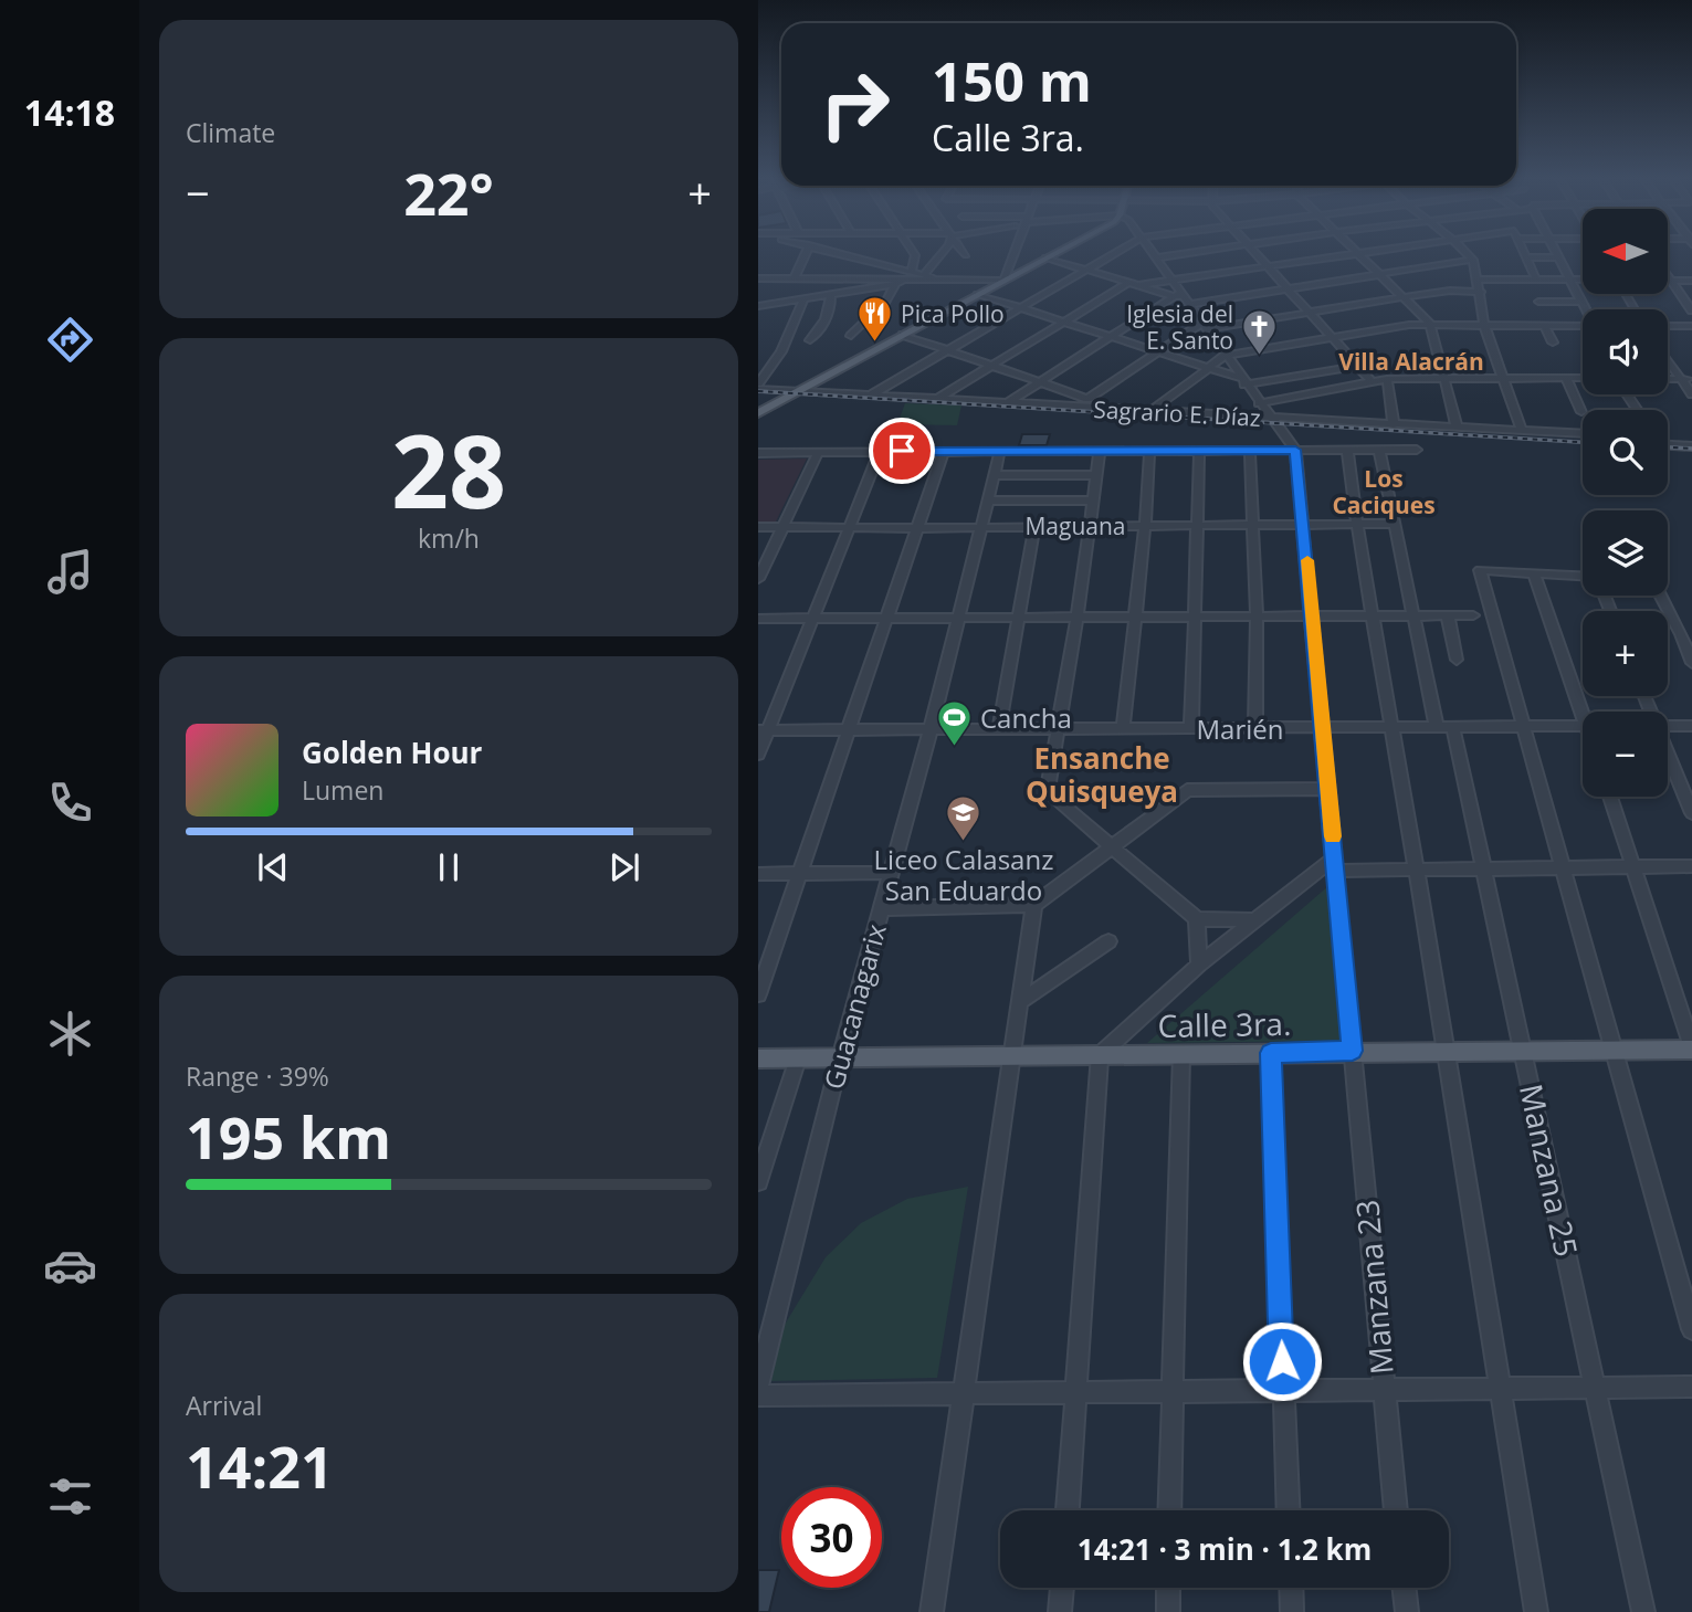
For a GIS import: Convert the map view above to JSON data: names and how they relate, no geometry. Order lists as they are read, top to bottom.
{
  "streets": {
    "main road": ["Calle 3ra."],
    "street": [
      "Sagrario E. Díaz",
      "Maguana",
      "Marién",
      "Guacanagarix",
      "Manzana 25",
      "Manzana 23"
    ]
  },
  "crossings": [
    ["Maguana", "Guacanagarix"],
    ["Maguana", "Manzana 25"],
    ["Maguana", "Manzana 23"],
    ["Marién", "Guacanagarix"],
    ["Marién", "Manzana 25"],
    ["Marién", "Manzana 23"],
    ["Guacanagarix", "Calle 3ra."],
    ["Calle 3ra.", "Manzana 25"],
    ["Calle 3ra.", "Manzana 23"]
  ],
  "districts": ["Villa Alacrán", "Los Caciques", "Ensanche Quisqueya"],
  "places": {
    "restaurant": ["Pica Pollo"],
    "church": ["Iglesia del E. Santo"],
    "sports": ["Cancha"],
    "school or university": ["Liceo Calasanz San Eduardo"]
  },
  "north": "left",
  "page": {
    "tabs": "14:18",
    "tile": [
      "Climate",
      ["28", "km/h"],
      ["Range · 39%", "195 km"],
      ["Arrival", "14:21"]
    ],
    "turn": ["150 m", "Calle 3ra."],
    "heat": ["−", "22°", "+"],
    "map_buttons": ["+", "−"],
    "song": ["Golden Hour", "Lumen"],
    "limit": "30",
    "trip": "14:21 · 3 min · 1.2 km"
  }
}
